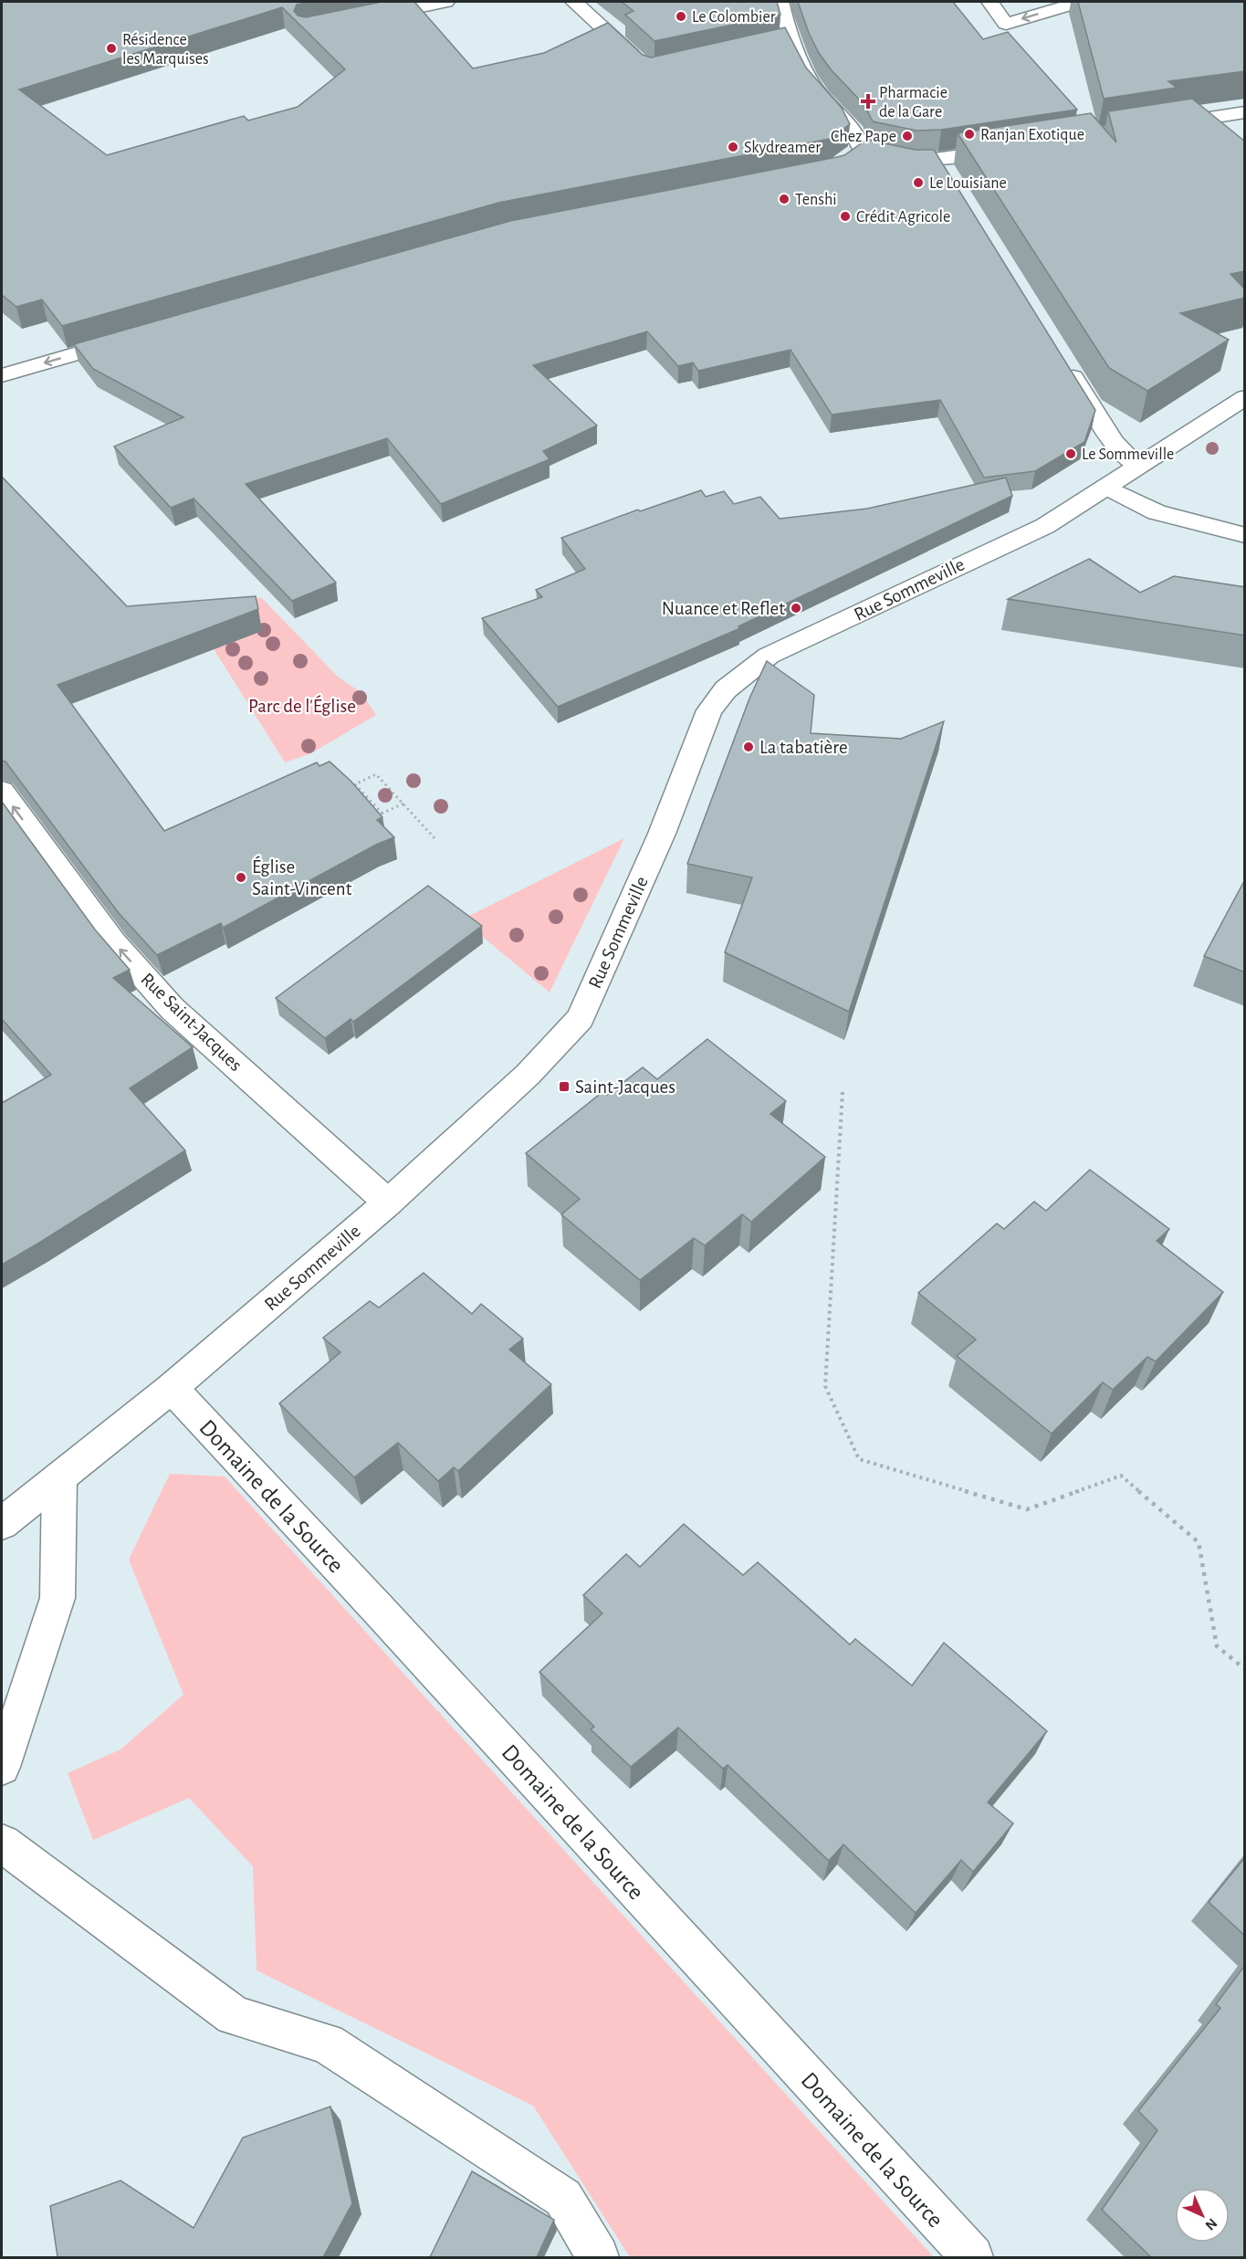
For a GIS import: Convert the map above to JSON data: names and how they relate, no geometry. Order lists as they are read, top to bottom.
{
  "streets": {
    "street": ["Rue Sommeville", "Rue Saint-Jacques", "Domaine de la Source"]
  },
  "crossings": [
    ["Rue Sommeville", "Rue Saint-Jacques"],
    ["Rue Sommeville", "Domaine de la Source"]
  ],
  "one_way": ["Rue Saint-Jacques"],
  "parks": ["Parc de l'Église"],
  "places": {
    "other": [
      "Le Colombier",
      "Résidence les Marquises",
      "Ranjan Exotique",
      "Chez Pape",
      "Skydreamer",
      "Le Louisiane",
      "Tenshi",
      "Crédit Agricole",
      "Le Sommeville",
      "Nuance et Reflet",
      "La tabatière",
      "Église Saint-Vincent"
    ],
    "health": ["Pharmacie de la Gare"],
    "transit": ["Saint-Jacques"]
  },
  "north": "bottom right"
}
